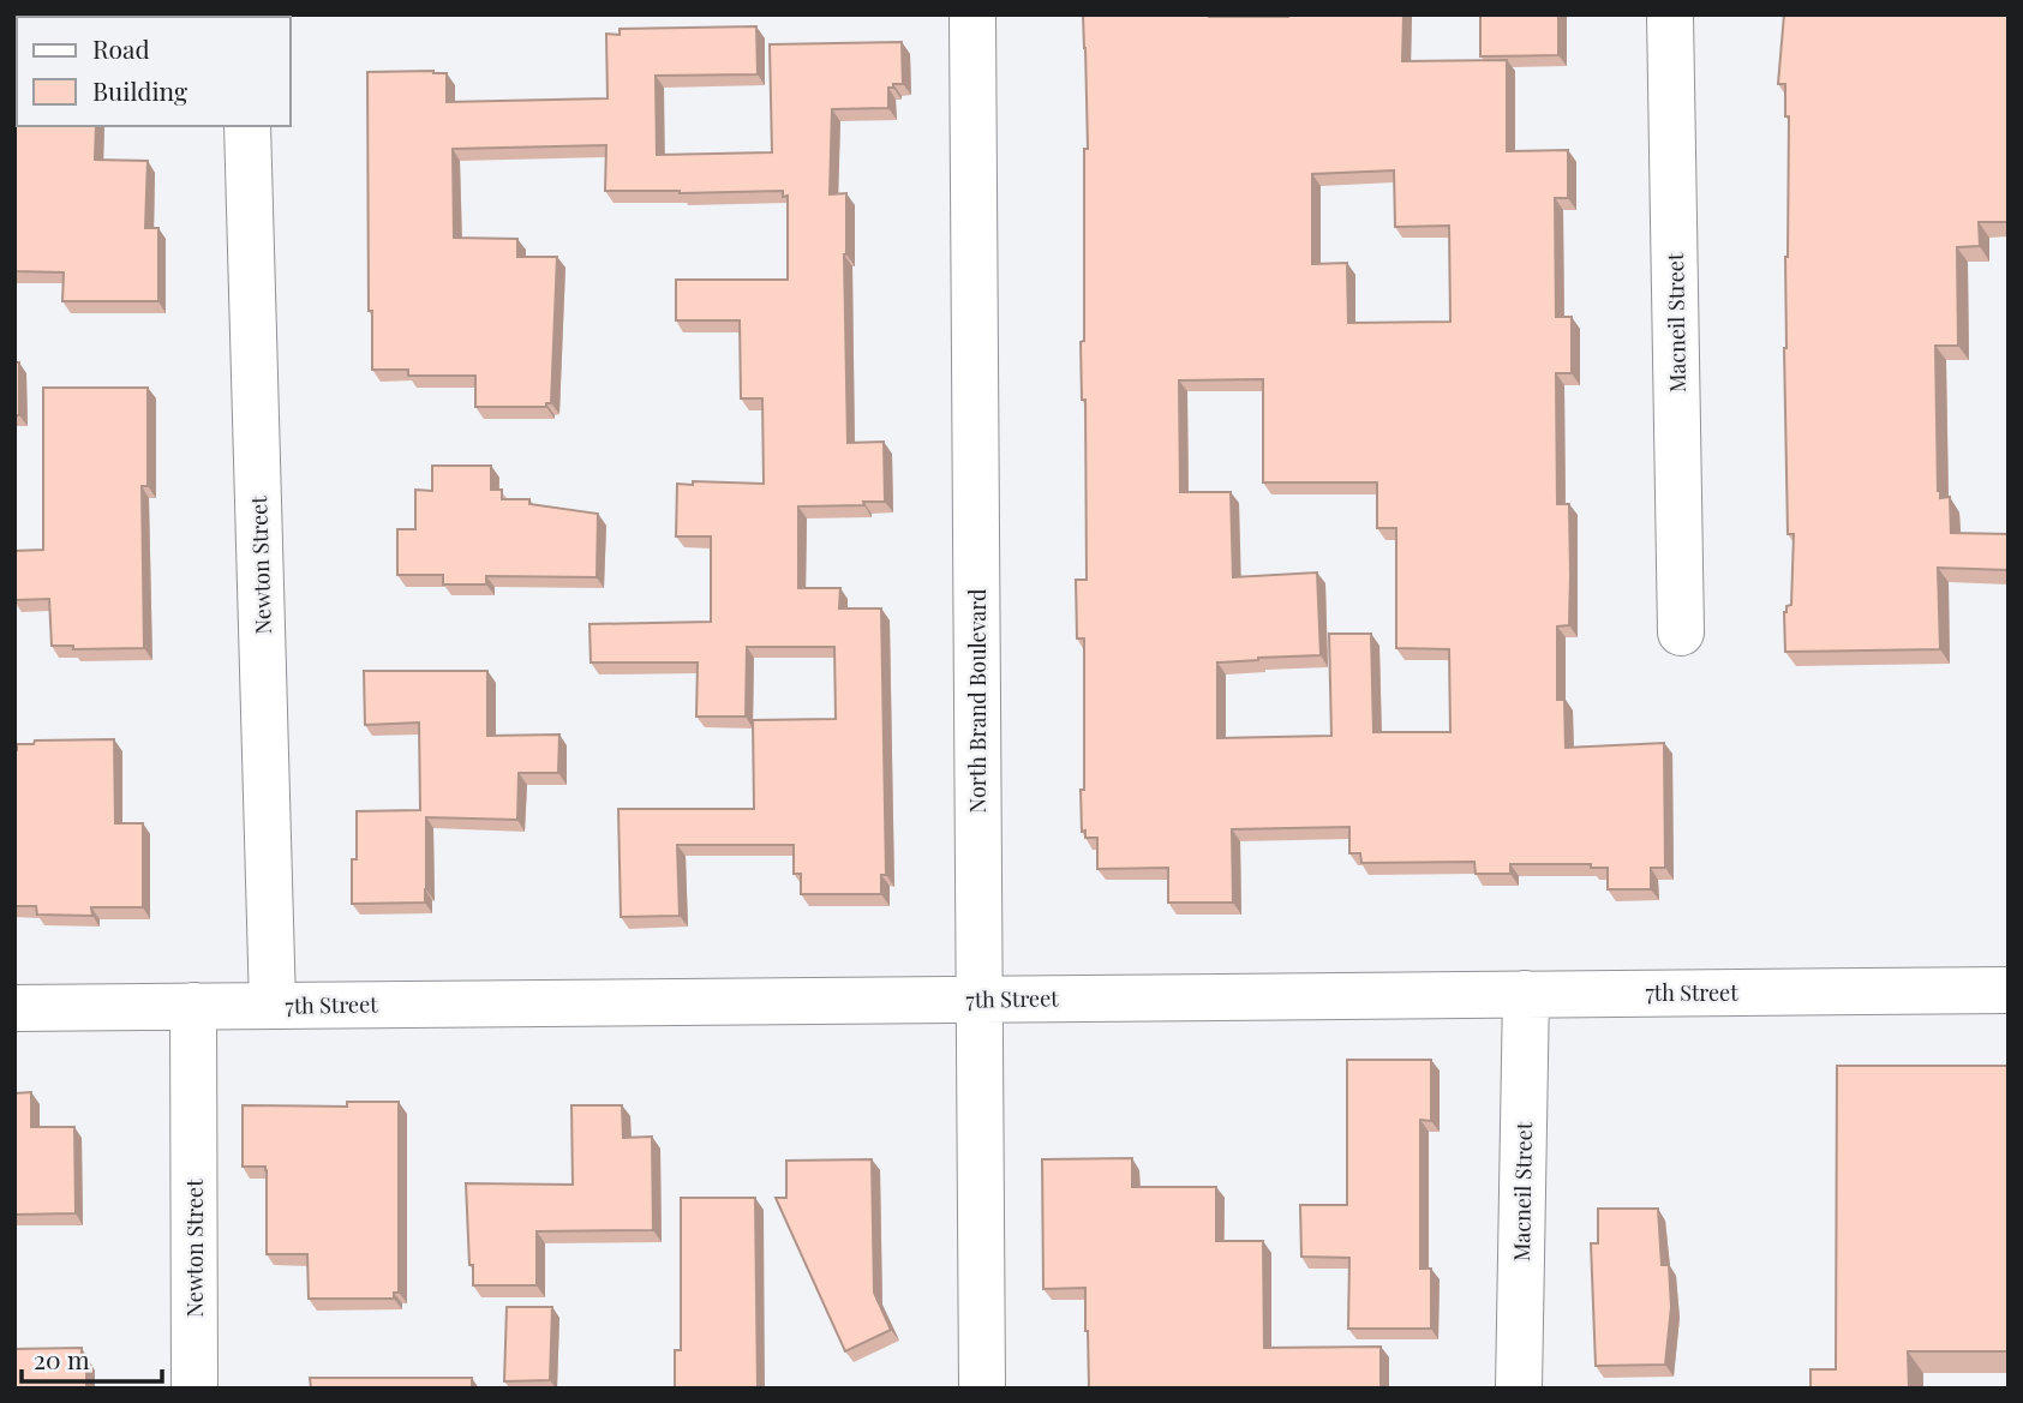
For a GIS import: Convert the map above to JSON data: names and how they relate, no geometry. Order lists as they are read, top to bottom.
{
  "streets": {
    "street": [
      "Macneil Street",
      "Newton Street",
      "North Brand Boulevard",
      "7th Street"
    ]
  },
  "crossings": [
    ["Macneil Street", "7th Street"],
    ["Newton Street", "7th Street"],
    ["North Brand Boulevard", "7th Street"]
  ],
  "legend": ["Road", "Building"],
  "scale_bar": "20 m"
}
